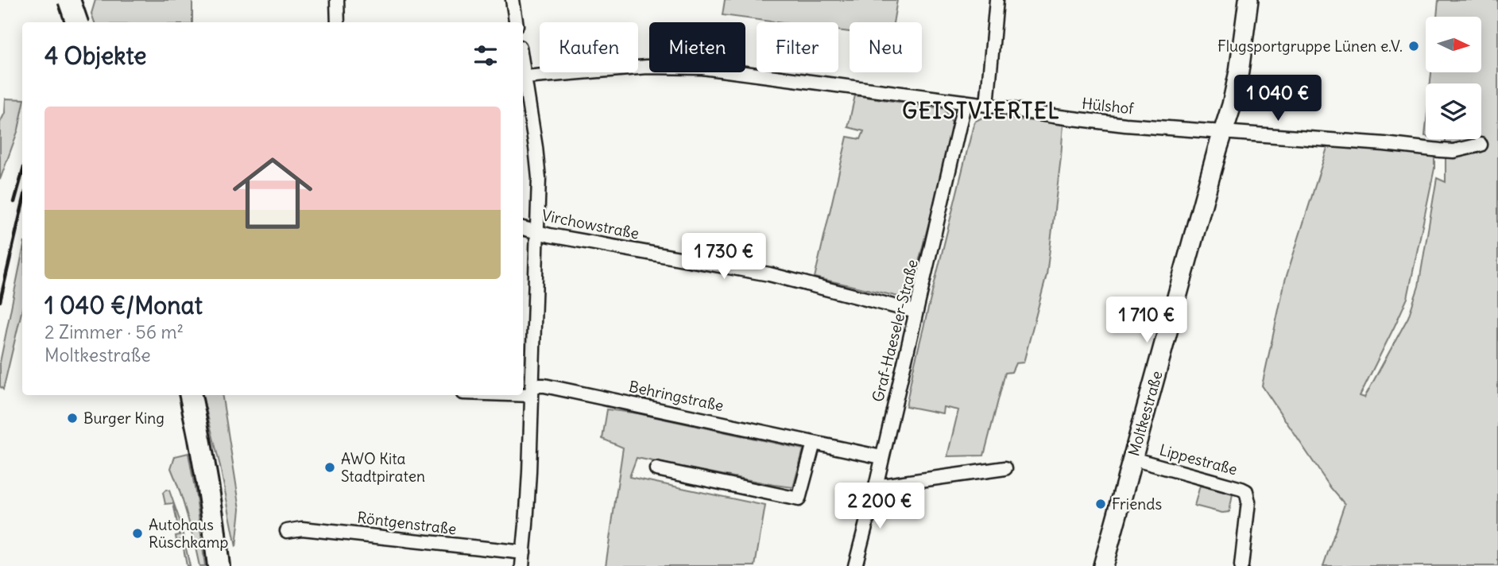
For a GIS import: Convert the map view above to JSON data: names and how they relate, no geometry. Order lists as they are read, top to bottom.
{
  "streets": {
    "street": [
      "Hülshof",
      "Virchowstraße",
      "Graf-Haeseler-Straße",
      "Behringstraße",
      "Moltkestraße",
      "Lippestraße",
      "Röntgenstraße"
    ]
  },
  "crossings": [
    ["Hülshof", "Graf-Haeseler-Straße"],
    ["Hülshof", "Moltkestraße"],
    ["Virchowstraße", "Graf-Haeseler-Straße"],
    ["Graf-Haeseler-Straße", "Behringstraße"],
    ["Moltkestraße", "Lippestraße"]
  ],
  "districts": ["GEISTVIERTEL"],
  "places": [
    "Flugsportgruppe Lünen e.V.",
    "Burger King",
    "AWO Kita Stadtpiraten",
    "Friends",
    "Autohaus Rüschkamp"
  ],
  "north": "right",
  "page": {
    "chip": [
      "Kaufen",
      "Mieten",
      "Filter",
      "Neu"
    ],
    "heading": "4 Objekte",
    "price": [
      "1 040 €",
      "1 730 €",
      "1 710 €",
      "2 200 €"
    ],
    "list": [
      {
        "name": "1 040 €/Monat",
        "note": "2 Zimmer · 56 m² · Moltkestraße"
      }
    ]
  }
}
